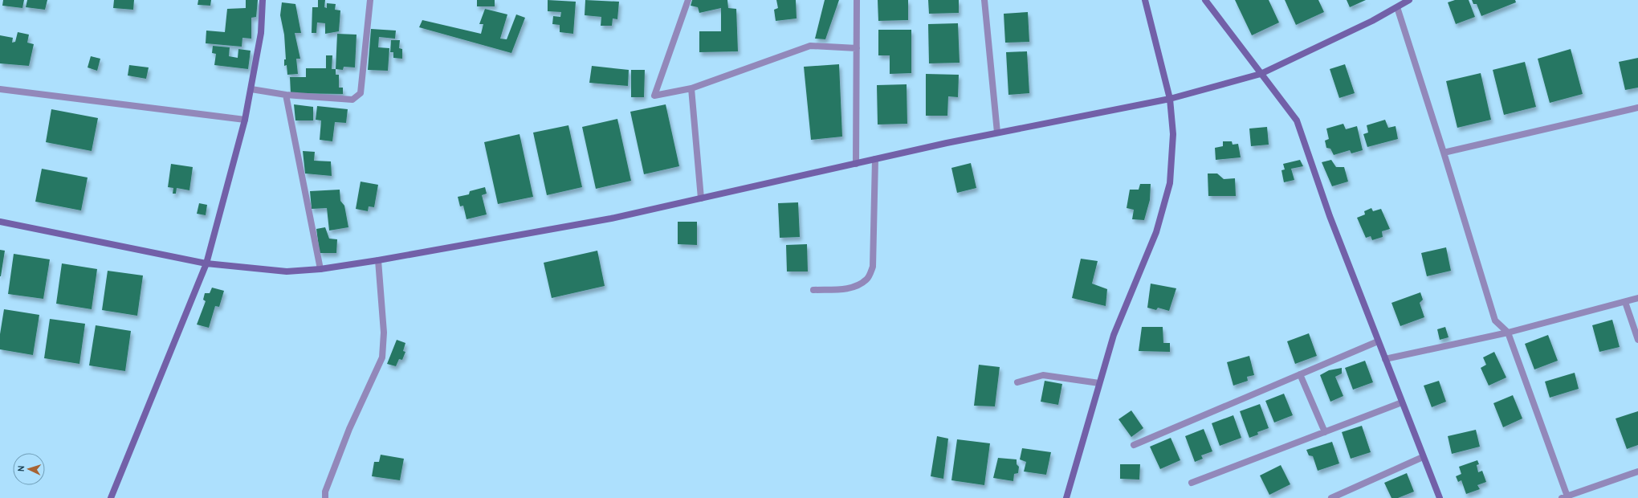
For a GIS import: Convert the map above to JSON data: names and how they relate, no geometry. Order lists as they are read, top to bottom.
{
  "north": "left"
}
